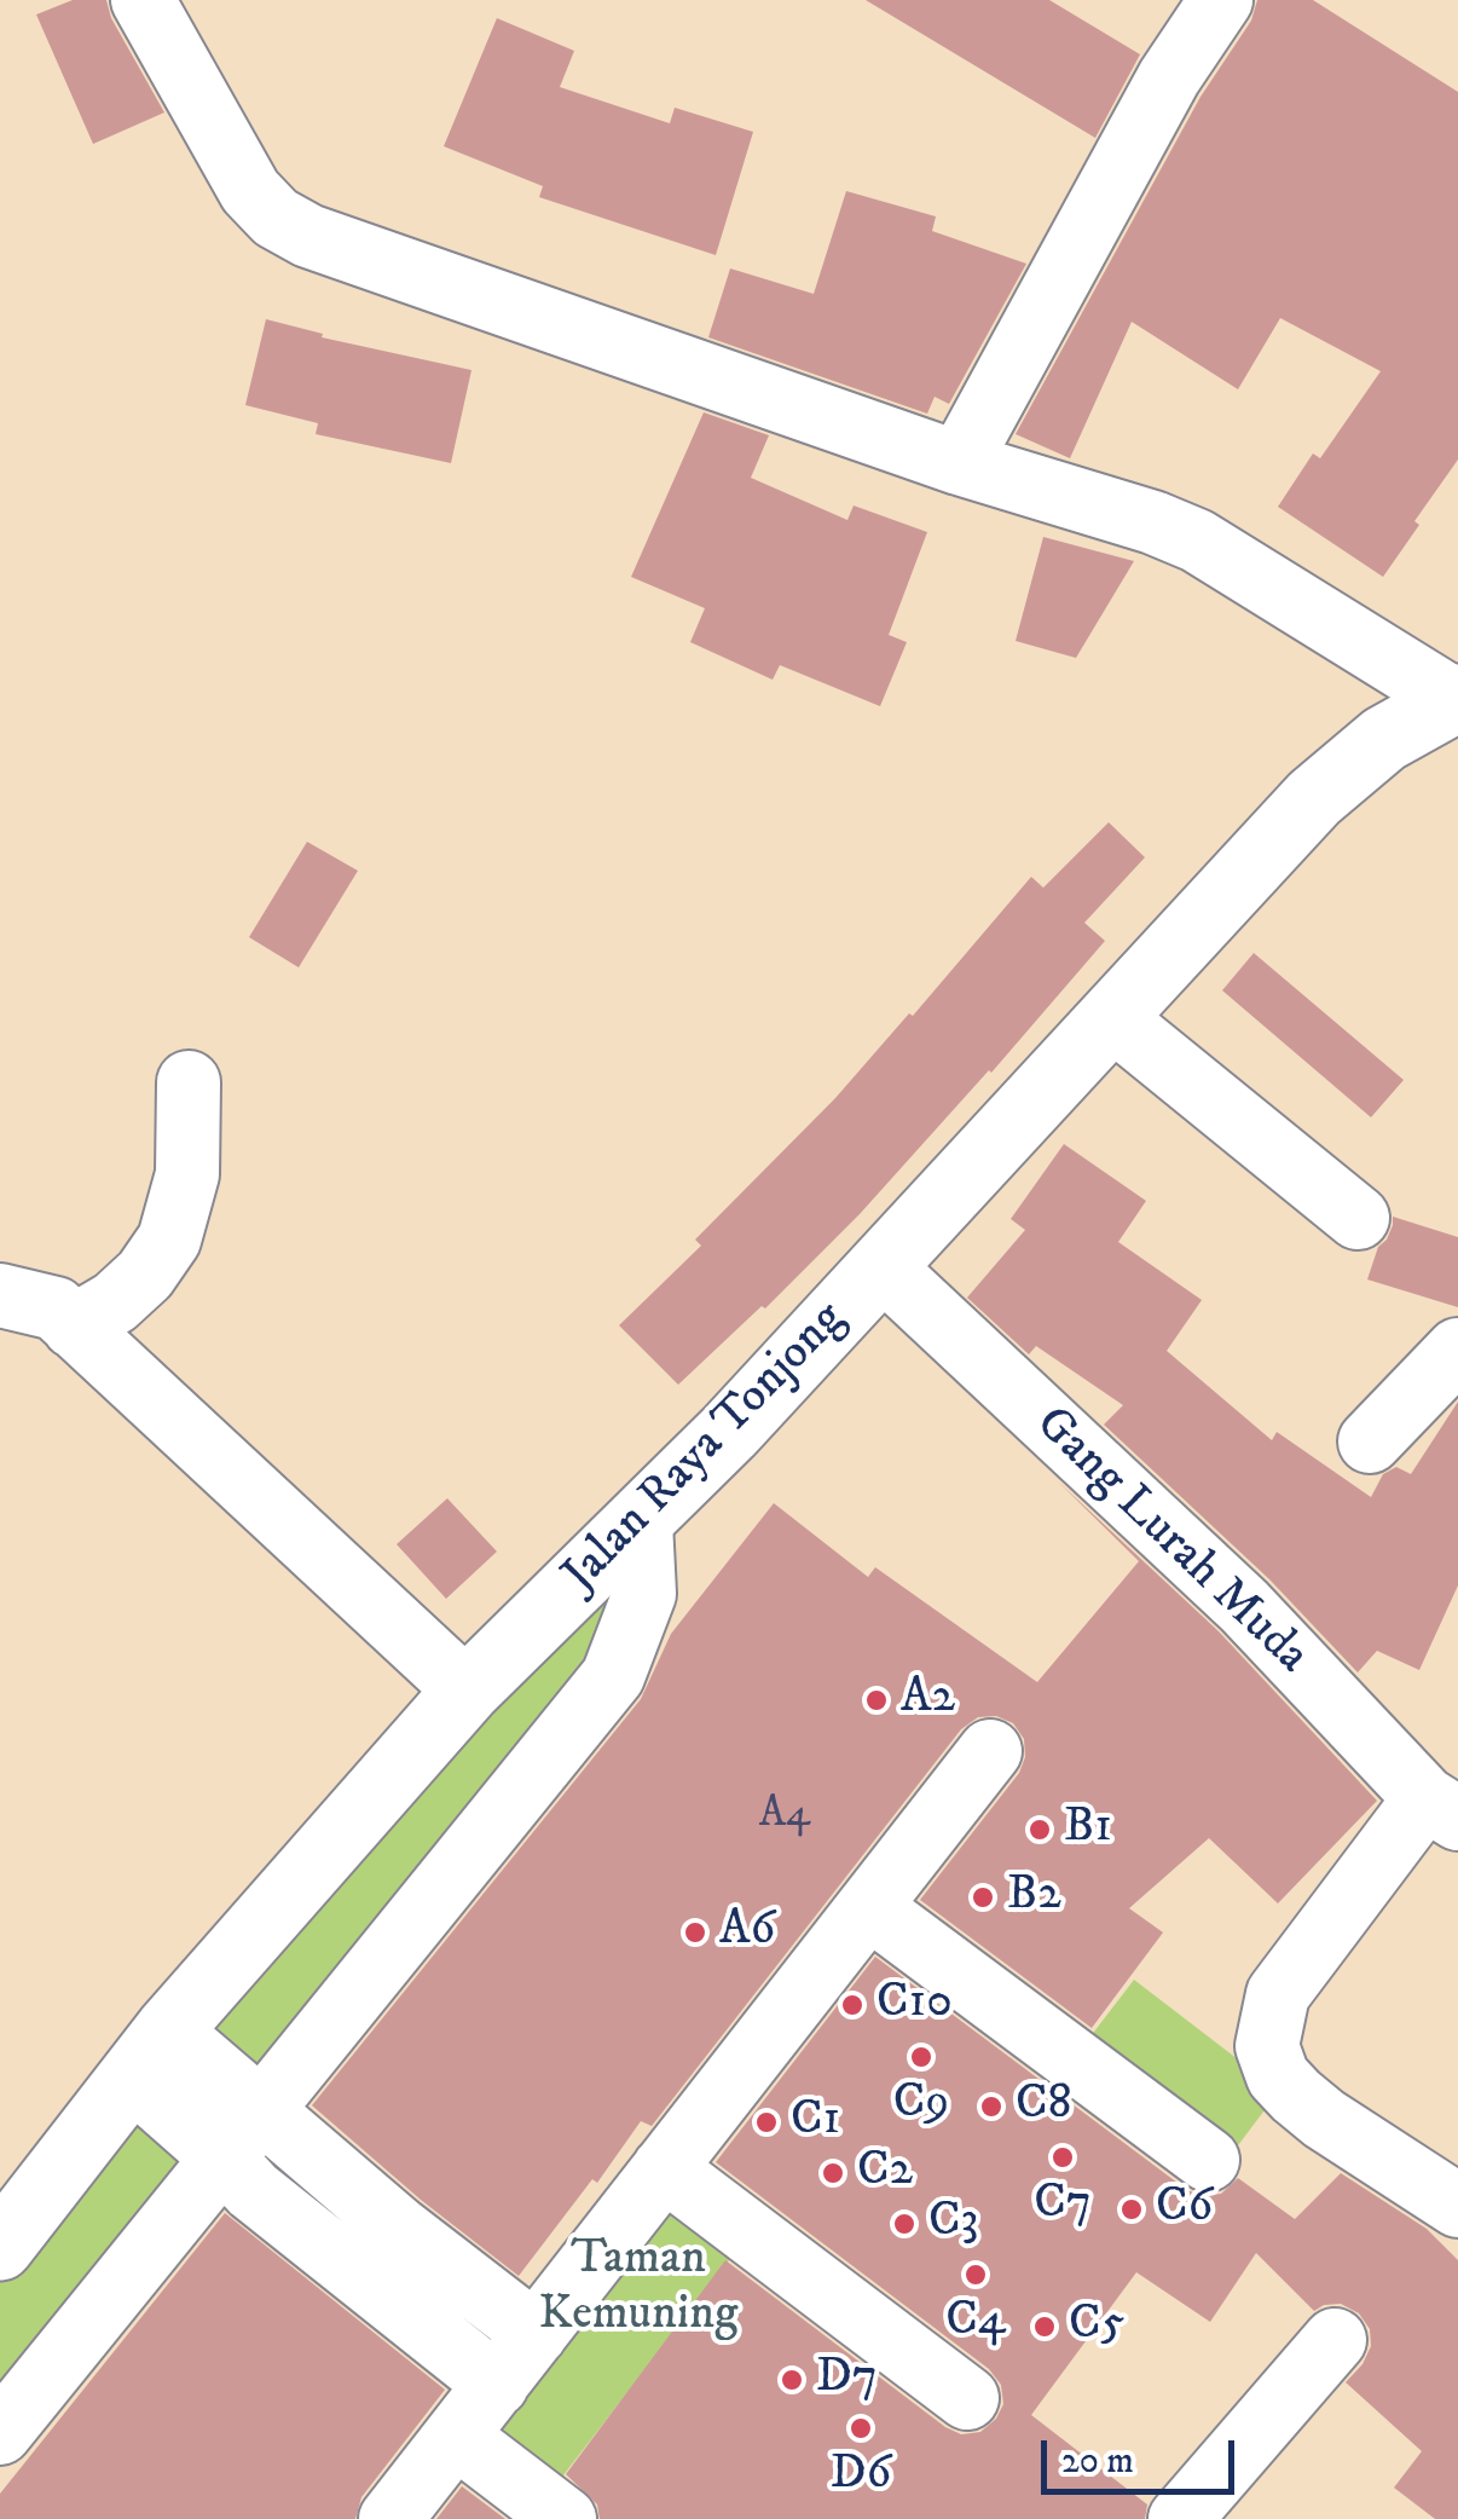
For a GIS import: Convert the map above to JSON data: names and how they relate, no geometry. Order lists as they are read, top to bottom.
{
  "streets": {
    "main road": ["Jalan Raya Tonjong"],
    "street": ["Gang Lurah Muda"]
  },
  "crossings": [
    ["Jalan Raya Tonjong", "Gang Lurah Muda"]
  ],
  "parks": ["Taman Kemuning"],
  "places": [
    "A2",
    "B1",
    "B2",
    "A6",
    "C10",
    "C9",
    "C8",
    "C1",
    "C7",
    "C2",
    "C6",
    "C3",
    "C4",
    "C5",
    "D7",
    "D6"
  ],
  "house_numbers": ["A4"],
  "scale_bar": "20 m"
}
